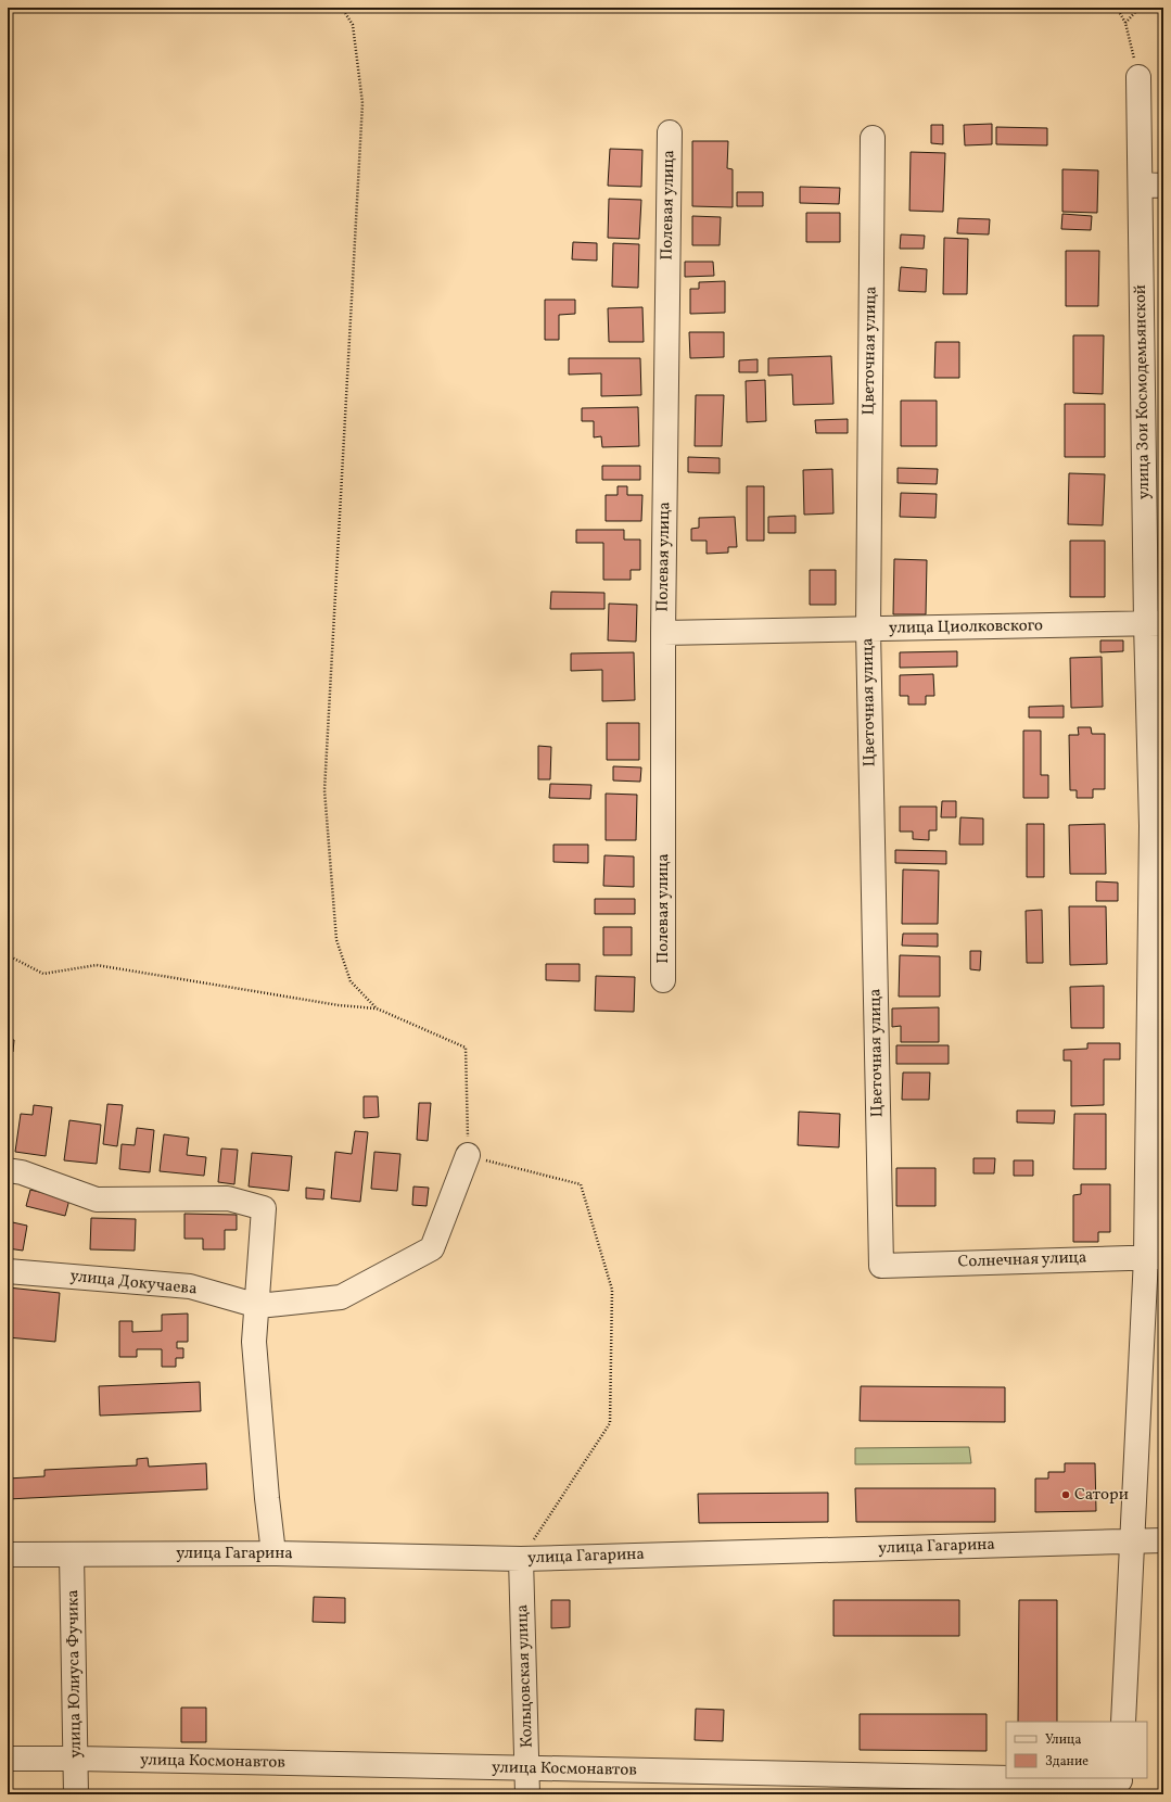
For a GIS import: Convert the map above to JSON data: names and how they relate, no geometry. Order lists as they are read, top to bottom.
{
  "streets": {
    "street": [
      "Полевая улица",
      "Цветочная улица",
      "улица Зои Космодемьянской",
      "улица Циолковского",
      "Солнечная улица",
      "улица Докучаева",
      "улица Гагарина",
      "улица Юлиуса Фучика",
      "Кольцовская улица",
      "улица Космонавтов"
    ]
  },
  "crossings": [
    ["Полевая улица", "улица Циолковского"],
    ["Цветочная улица", "улица Циолковского"],
    ["Цветочная улица", "Солнечная улица"],
    ["улица Зои Космодемьянской", "улица Циолковского"],
    ["улица Зои Космодемьянской", "Солнечная улица"],
    ["улица Зои Космодемьянской", "улица Гагарина"],
    ["улица Гагарина", "улица Юлиуса Фучика"],
    ["улица Гагарина", "Кольцовская улица"],
    ["улица Юлиуса Фучика", "улица Космонавтов"],
    ["Кольцовская улица", "улица Космонавтов"]
  ],
  "places": ["Сатори"],
  "legend": ["Улица", "Здание"]
}
